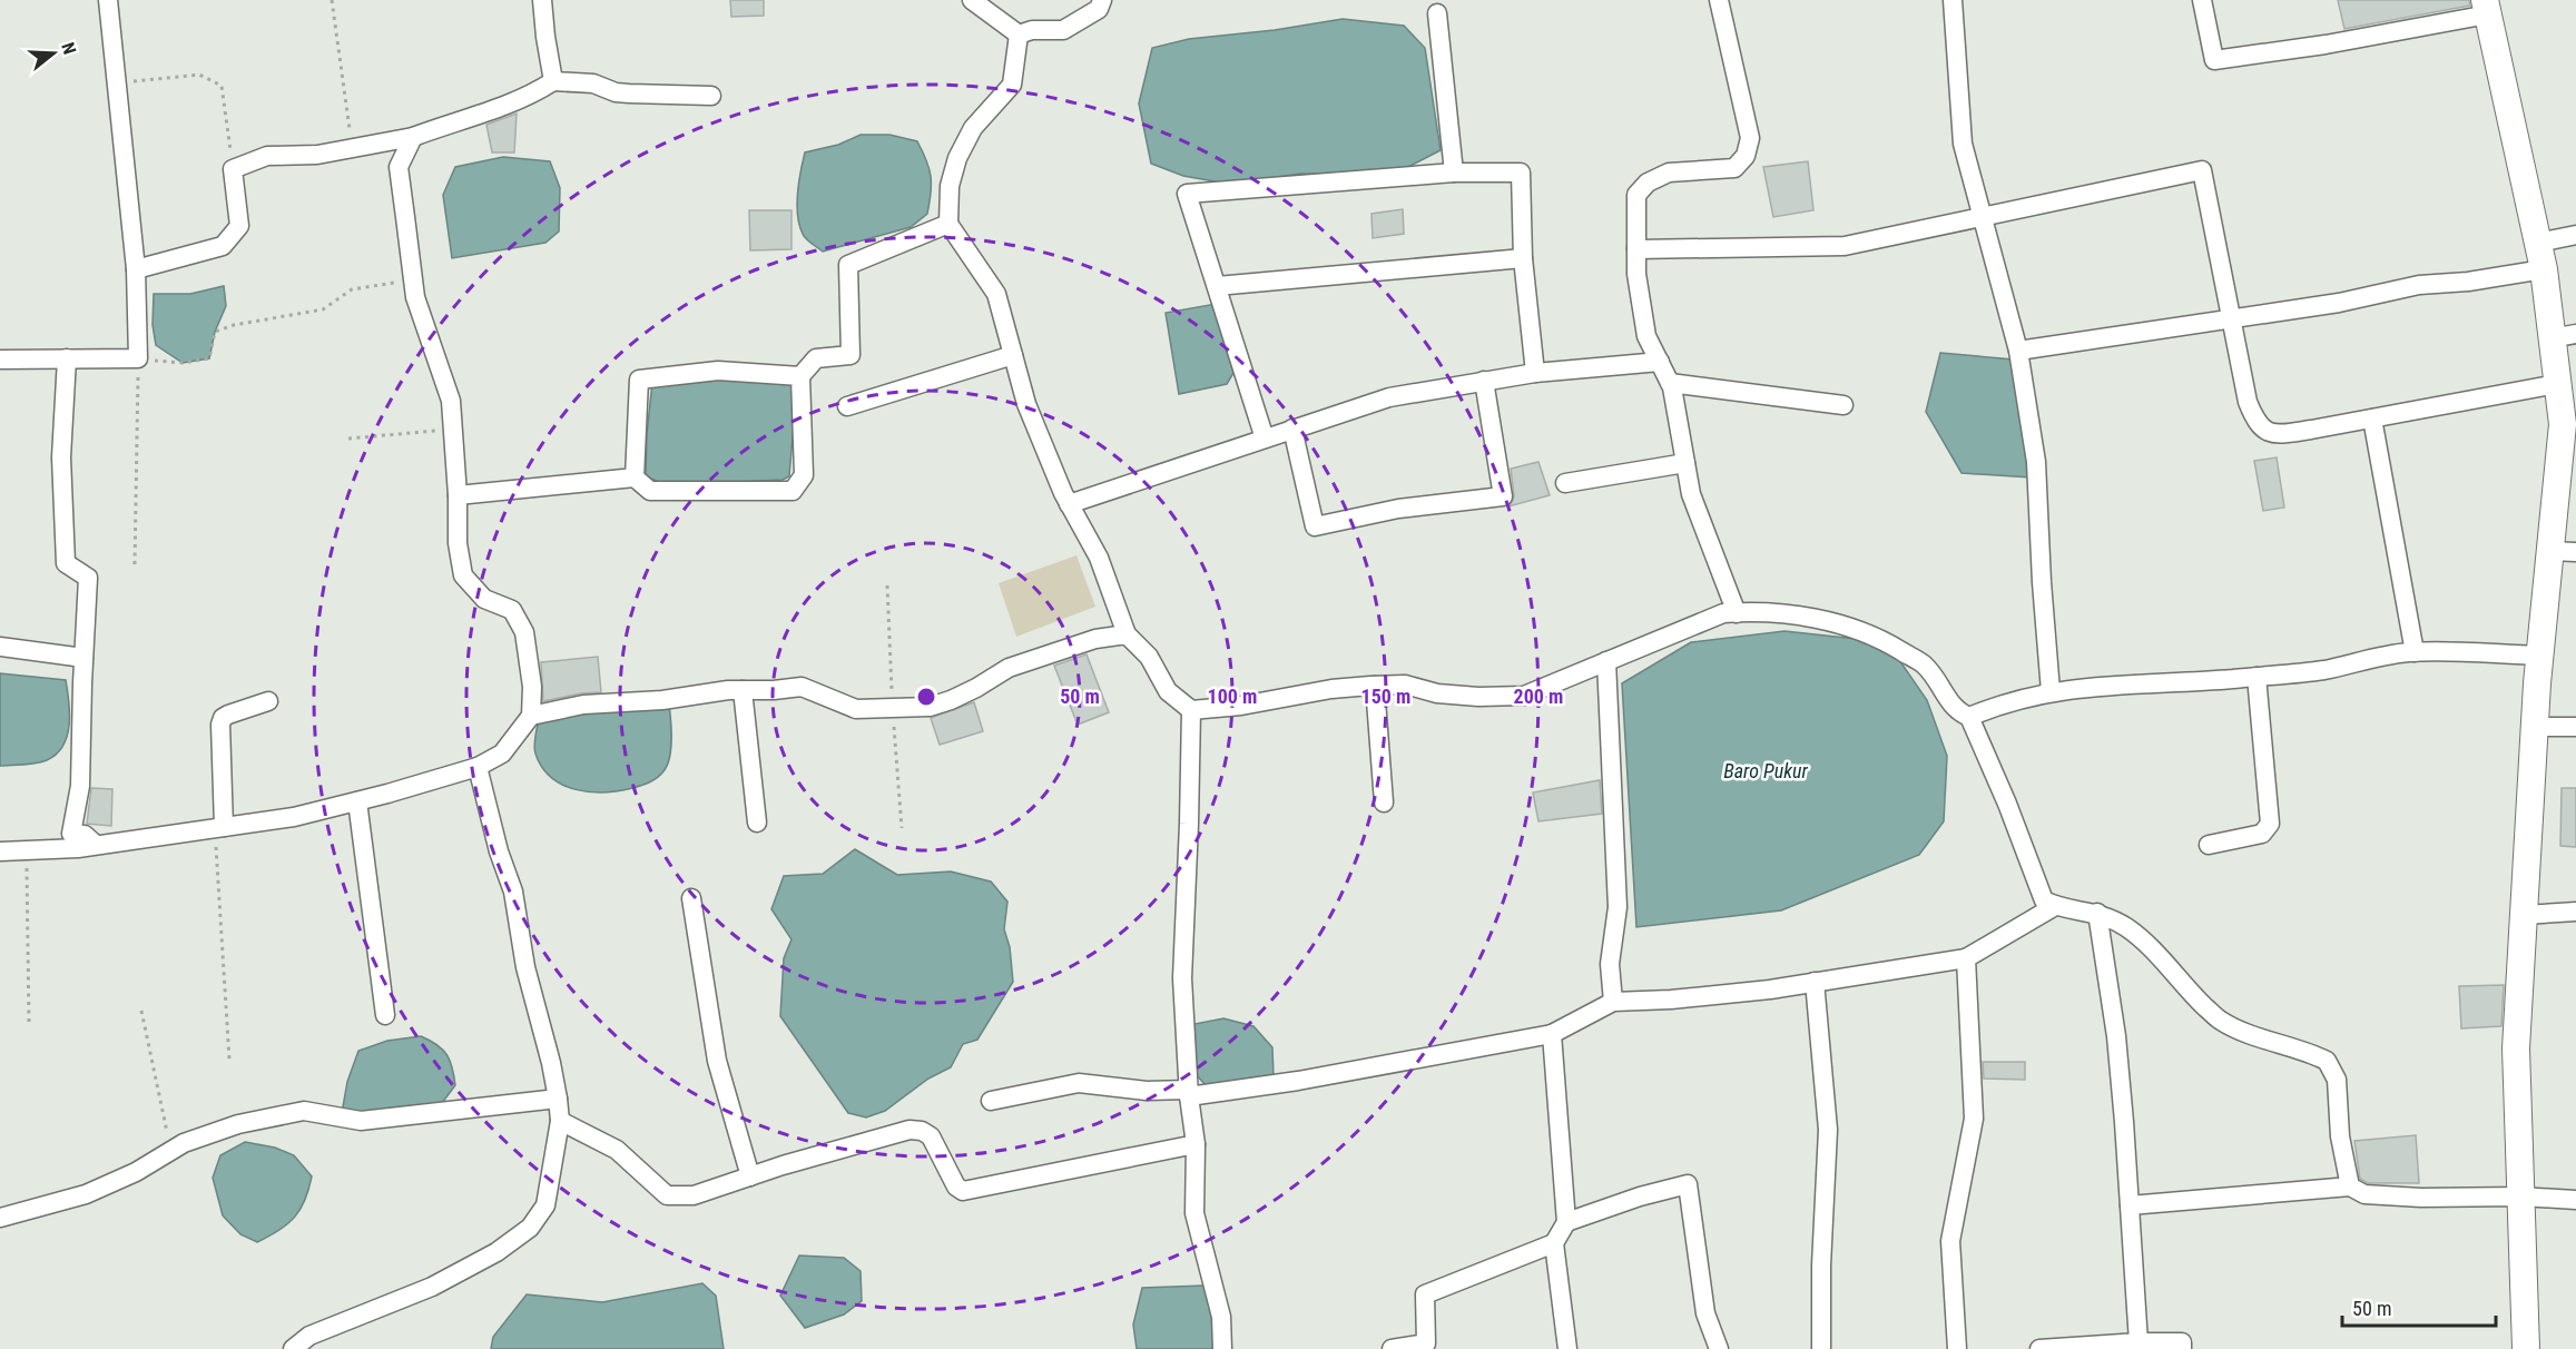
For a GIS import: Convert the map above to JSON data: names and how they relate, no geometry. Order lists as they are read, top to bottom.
{
  "water": ["Baro Pukur"],
  "scale_bar": "50 m",
  "north": "right",
  "rings": [
    "50 m",
    "100 m",
    "150 m",
    "200 m"
  ]
}
